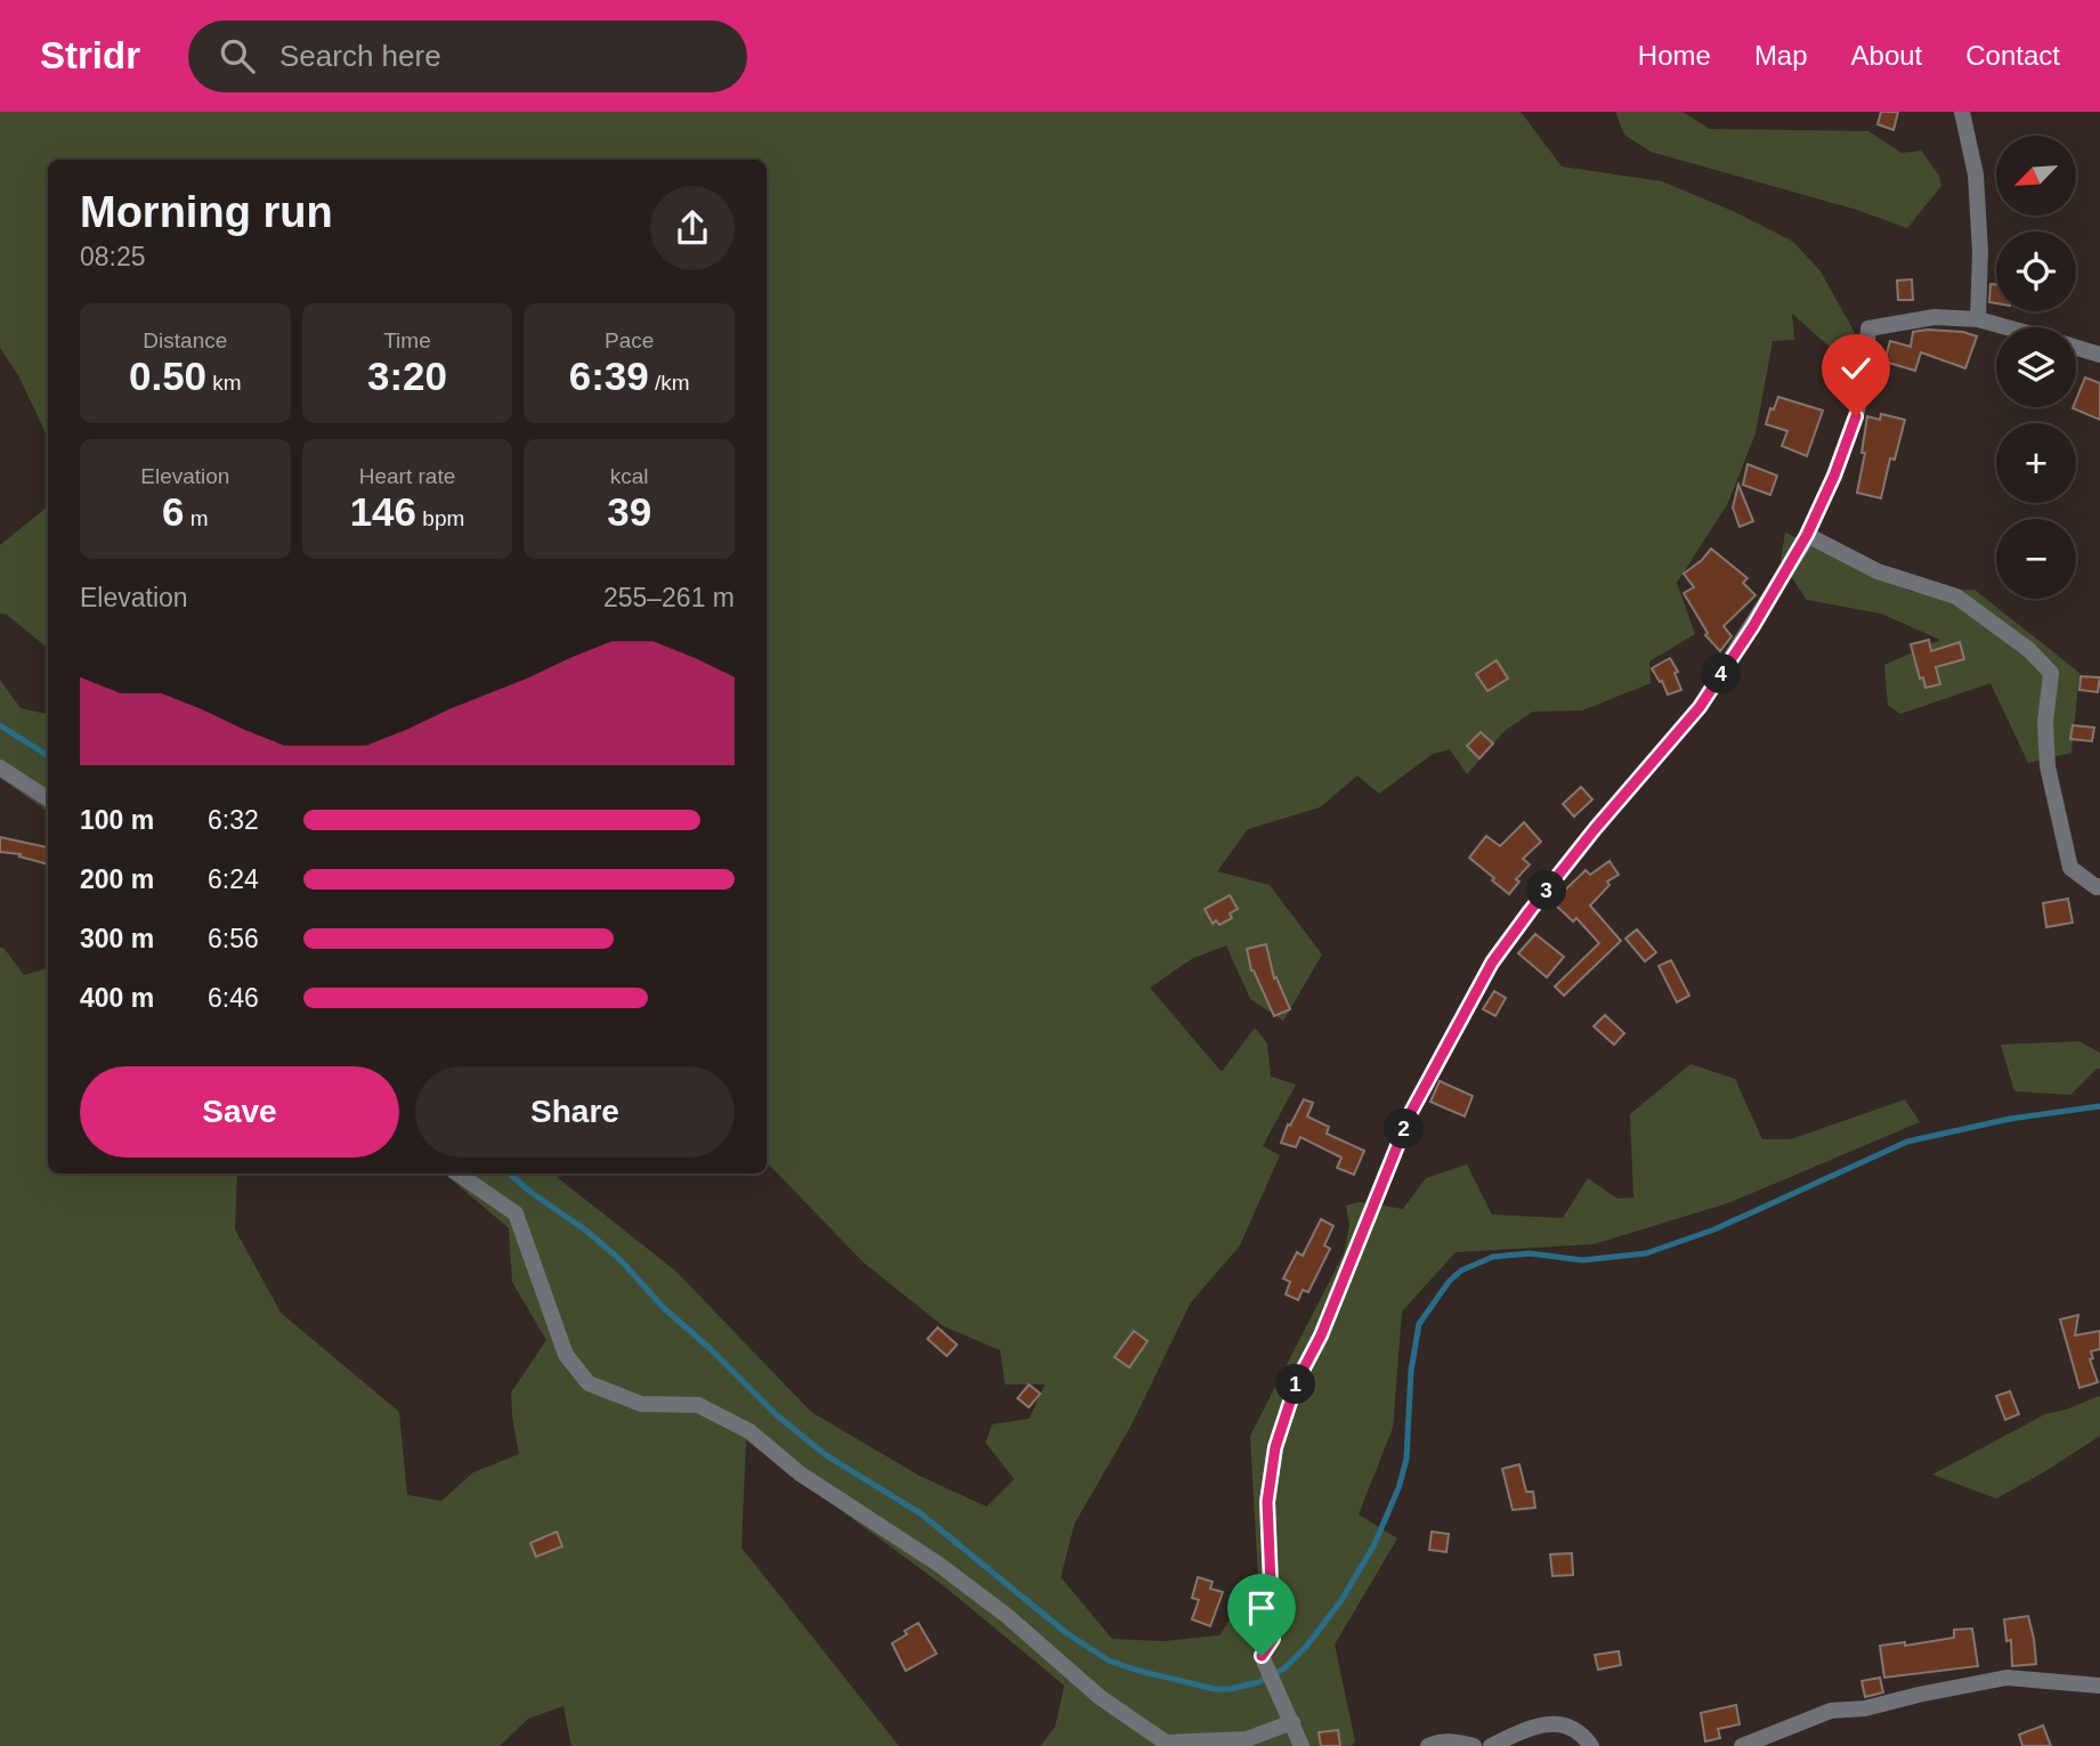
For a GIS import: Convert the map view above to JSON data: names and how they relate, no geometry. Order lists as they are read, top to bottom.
{
  "north": "bottom left",
  "page": {
    "header": "Stridr",
    "search": "Search here",
    "nav": [
      "Home",
      "Map",
      "About",
      "Contact"
    ],
    "map_buttons": ["+", "−"],
    "heading": ["Morning run", "08:25"],
    "stats": [
      ["Distance", "0.50 km"],
      ["Time", "3:20"],
      ["Pace", "6:39 /km"],
      ["Elevation", "6 m"],
      ["Heart rate", "146 bpm"],
      ["kcal", "39"]
    ],
    "chart": ["Elevation", "255–261 m"],
    "pins": [
      "4",
      "3",
      "2",
      "1"
    ],
    "list": [
      {
        "name": "100 m",
        "note": "6:32"
      },
      {
        "name": "200 m",
        "note": "6:24"
      },
      {
        "name": "300 m",
        "note": "6:56"
      },
      {
        "name": "400 m",
        "note": "6:46"
      }
    ],
    "buttons": ["Save", "Share"]
  }
}
